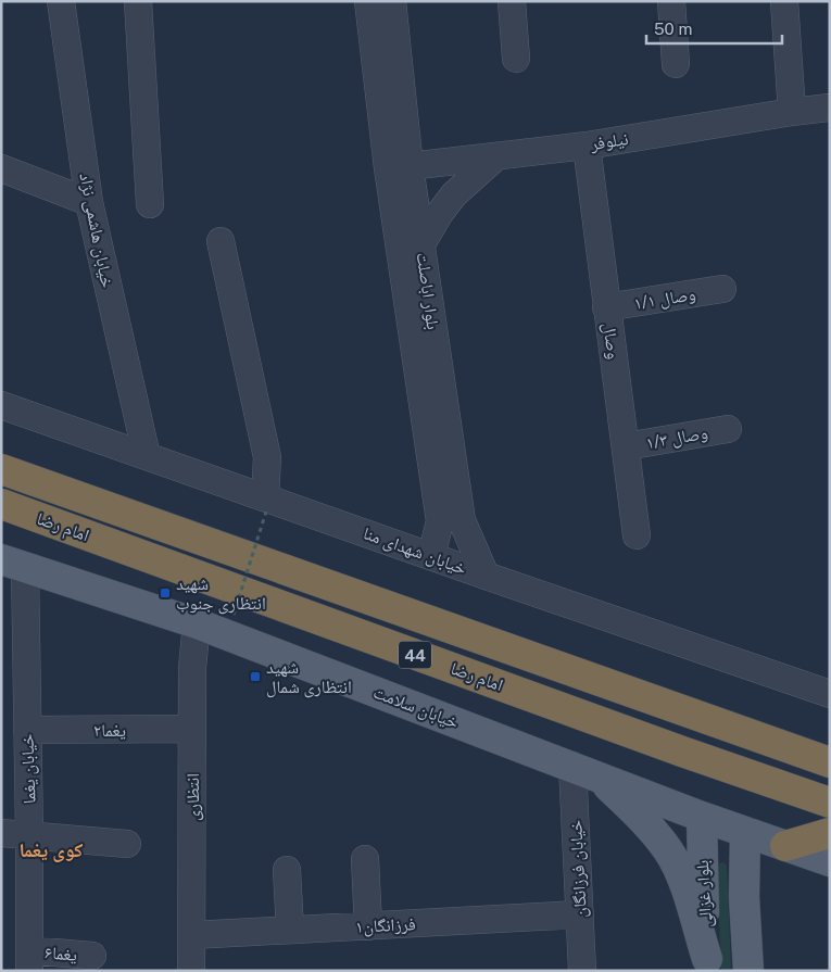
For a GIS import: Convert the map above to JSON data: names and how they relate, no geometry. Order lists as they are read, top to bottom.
{
  "streets": {
    "highway": ["امام رضا", "44"],
    "main road": ["خیابان سلامت", "بلوار غزالی"],
    "street": [
      "نیلوفر",
      "خیابان هاشمی نژاد",
      "بلوار اباصلت",
      "وصال ۱/۱",
      "وصال",
      "وصال ۱/۳",
      "خیابان شهدای منا",
      "یغما۲",
      "خیابان یغما",
      "انتظاری",
      "خیابان فرزانگان",
      "فرزانگان۱",
      "یغما۶"
    ]
  },
  "crossings": [
    ["نیلوفر", "بلوار اباصلت"],
    ["نیلوفر", "وصال"],
    ["خیابان هاشمی نژاد", "خیابان شهدای منا"],
    ["بلوار اباصلت", "خیابان شهدای منا"],
    ["وصال ۱/۱", "وصال"],
    ["وصال", "وصال ۱/۳"],
    ["خیابان سلامت", "خیابان یغما"],
    ["خیابان سلامت", "انتظاری"],
    ["خیابان سلامت", "خیابان فرزانگان"],
    ["خیابان سلامت", "بلوار غزالی"],
    ["یغما۲", "خیابان یغما"],
    ["یغما۲", "انتظاری"],
    ["خیابان یغما", "یغما۶"],
    ["انتظاری", "فرزانگان۱"],
    ["خیابان فرزانگان", "فرزانگان۱"]
  ],
  "districts": ["کوی یغما"],
  "places": {
    "transit": ["شهید انتظاری جنوب", "شهید انتظاری شمال"]
  },
  "scale_bar": "50 m"
}
